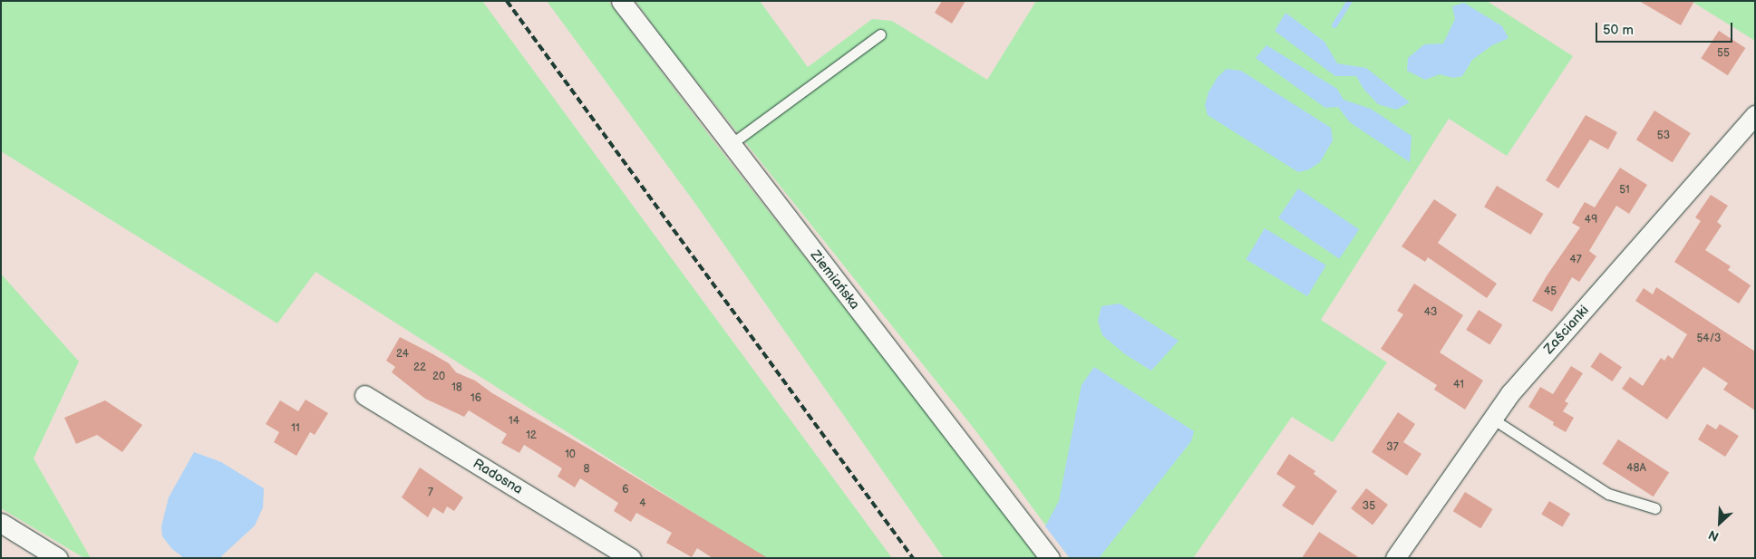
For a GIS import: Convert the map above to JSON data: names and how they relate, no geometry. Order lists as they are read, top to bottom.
{
  "streets": {
    "street": ["Ziemiańska", "Zaścianki", "Radosna"]
  },
  "house_numbers": [
    "55",
    "53",
    "51",
    "49",
    "47",
    "45",
    "43",
    "54/3",
    "24",
    "22",
    "20",
    "41",
    "18",
    "16",
    "14",
    "11",
    "12",
    "37",
    "10",
    "48A",
    "8",
    "6",
    "7",
    "4",
    "35"
  ],
  "scale_bar": "50 m",
  "north": "bottom left"
}
